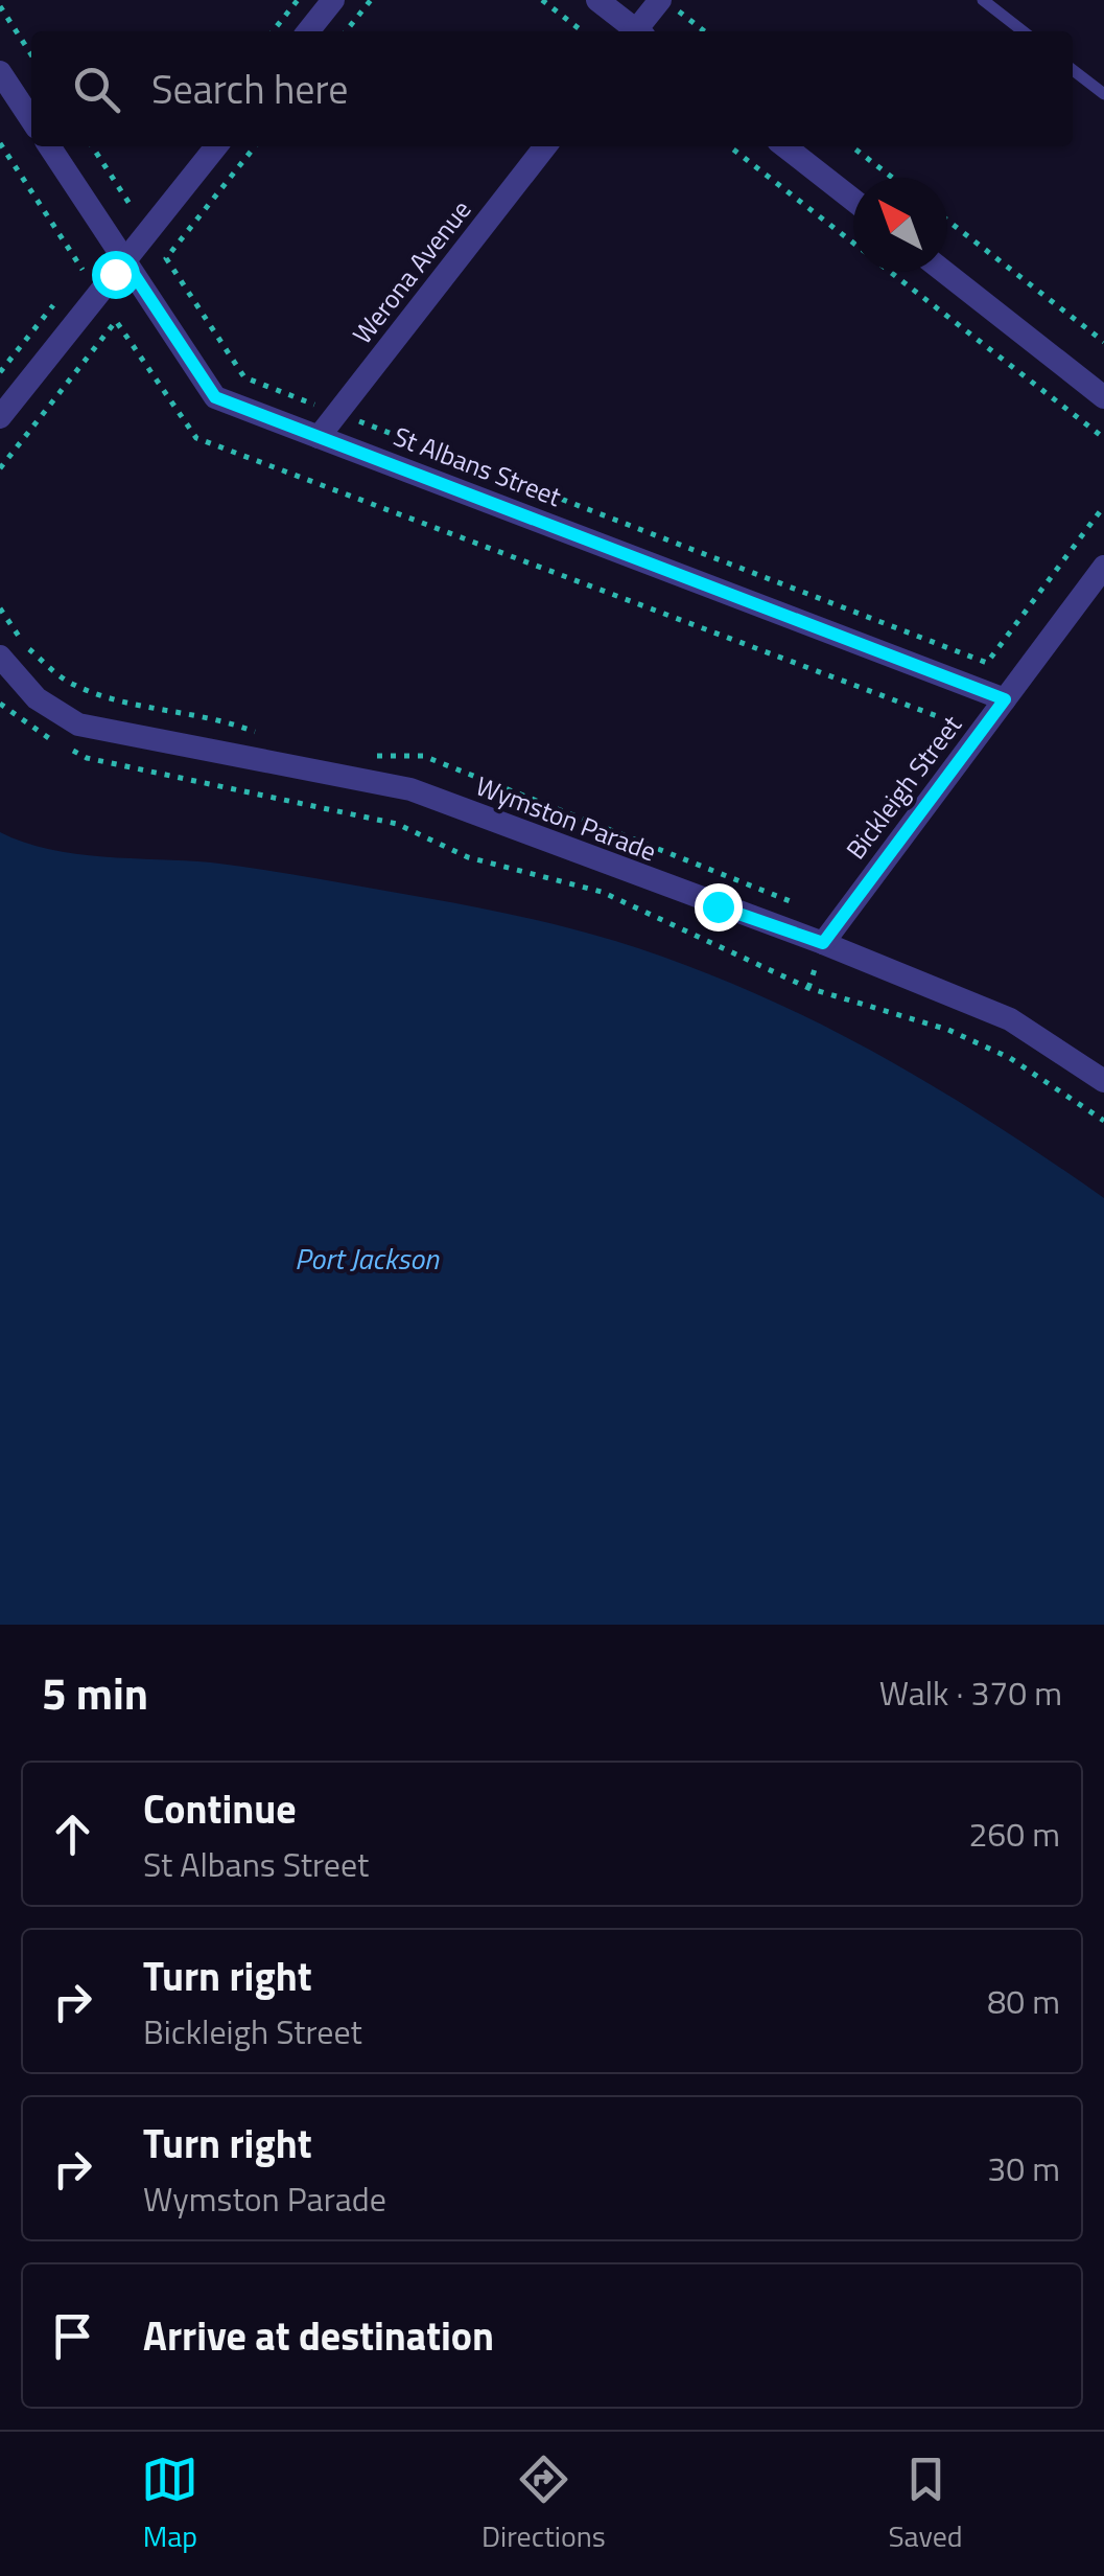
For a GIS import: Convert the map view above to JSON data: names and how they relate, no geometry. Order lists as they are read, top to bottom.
{
  "streets": {
    "street": [
      "Werona Avenue",
      "St Albans Street",
      "Bickleigh Street",
      "Wymston Parade"
    ]
  },
  "crossings": [
    ["Werona Avenue", "St Albans Street"],
    ["St Albans Street", "Bickleigh Street"],
    ["Bickleigh Street", "Wymston Parade"]
  ],
  "water": ["Port Jackson"],
  "north": "top left",
  "page": {
    "search": "Search here",
    "heading": ["5 min", "Walk · 370 m"],
    "list": [
      ["Continue", "St Albans Street", "260 m"],
      ["Turn right", "Bickleigh Street", "80 m"],
      ["Turn right", "Wymston Parade", "30 m"],
      "Arrive at destination"
    ],
    "nav": ["Map", "Directions", "Saved"]
  }
}
